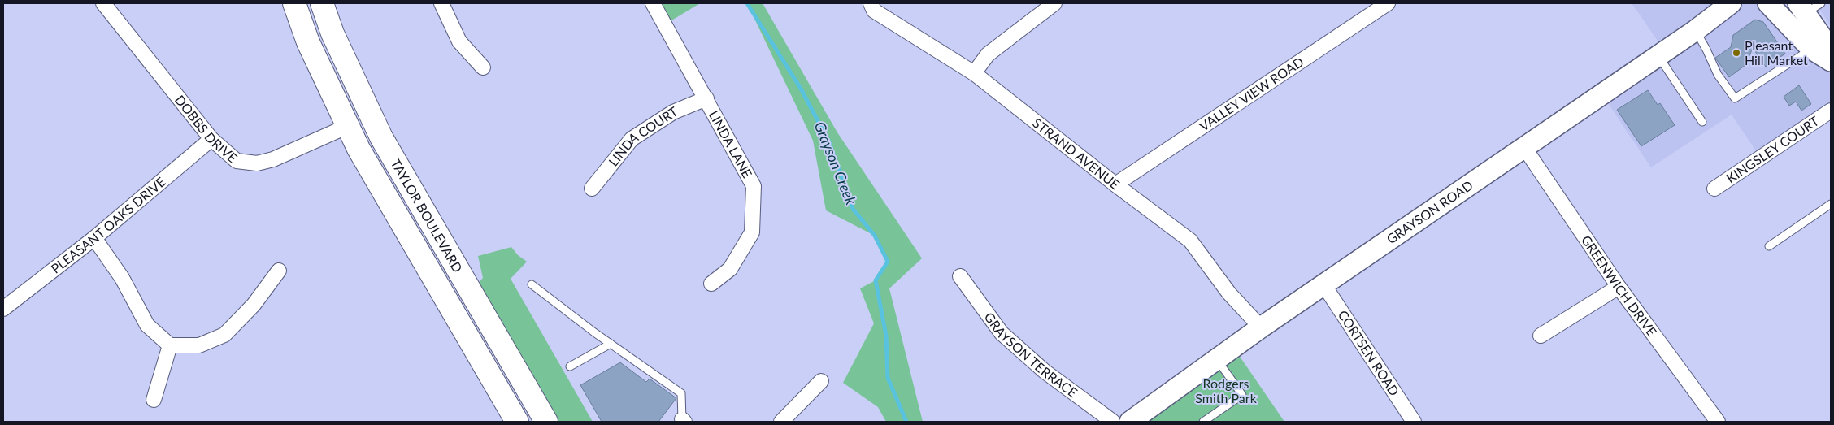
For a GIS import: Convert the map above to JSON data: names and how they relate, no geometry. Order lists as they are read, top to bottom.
{
  "streets": {
    "main road": ["TAYLOR BOULEVARD"],
    "street": [
      "VALLEY VIEW ROAD",
      "DOBBS DRIVE",
      "LINDA COURT",
      "LINDA LANE",
      "KINGSLEY COURT",
      "STRAND AVENUE",
      "GRAYSON ROAD",
      "PLEASANT OAKS DRIVE",
      "GREENWICH DRIVE",
      "GRAYSON TERRACE",
      "CORTSEN ROAD"
    ]
  },
  "crossings": [
    ["VALLEY VIEW ROAD", "STRAND AVENUE"],
    ["DOBBS DRIVE", "TAYLOR BOULEVARD"],
    ["DOBBS DRIVE", "PLEASANT OAKS DRIVE"],
    ["LINDA COURT", "LINDA LANE"],
    ["STRAND AVENUE", "GRAYSON ROAD"],
    ["GRAYSON ROAD", "GREENWICH DRIVE"],
    ["GRAYSON ROAD", "CORTSEN ROAD"]
  ],
  "water": ["Grayson Creek"],
  "parks": ["Rodgers Smith Park"],
  "places": ["Pleasant Hill Market"]
}
